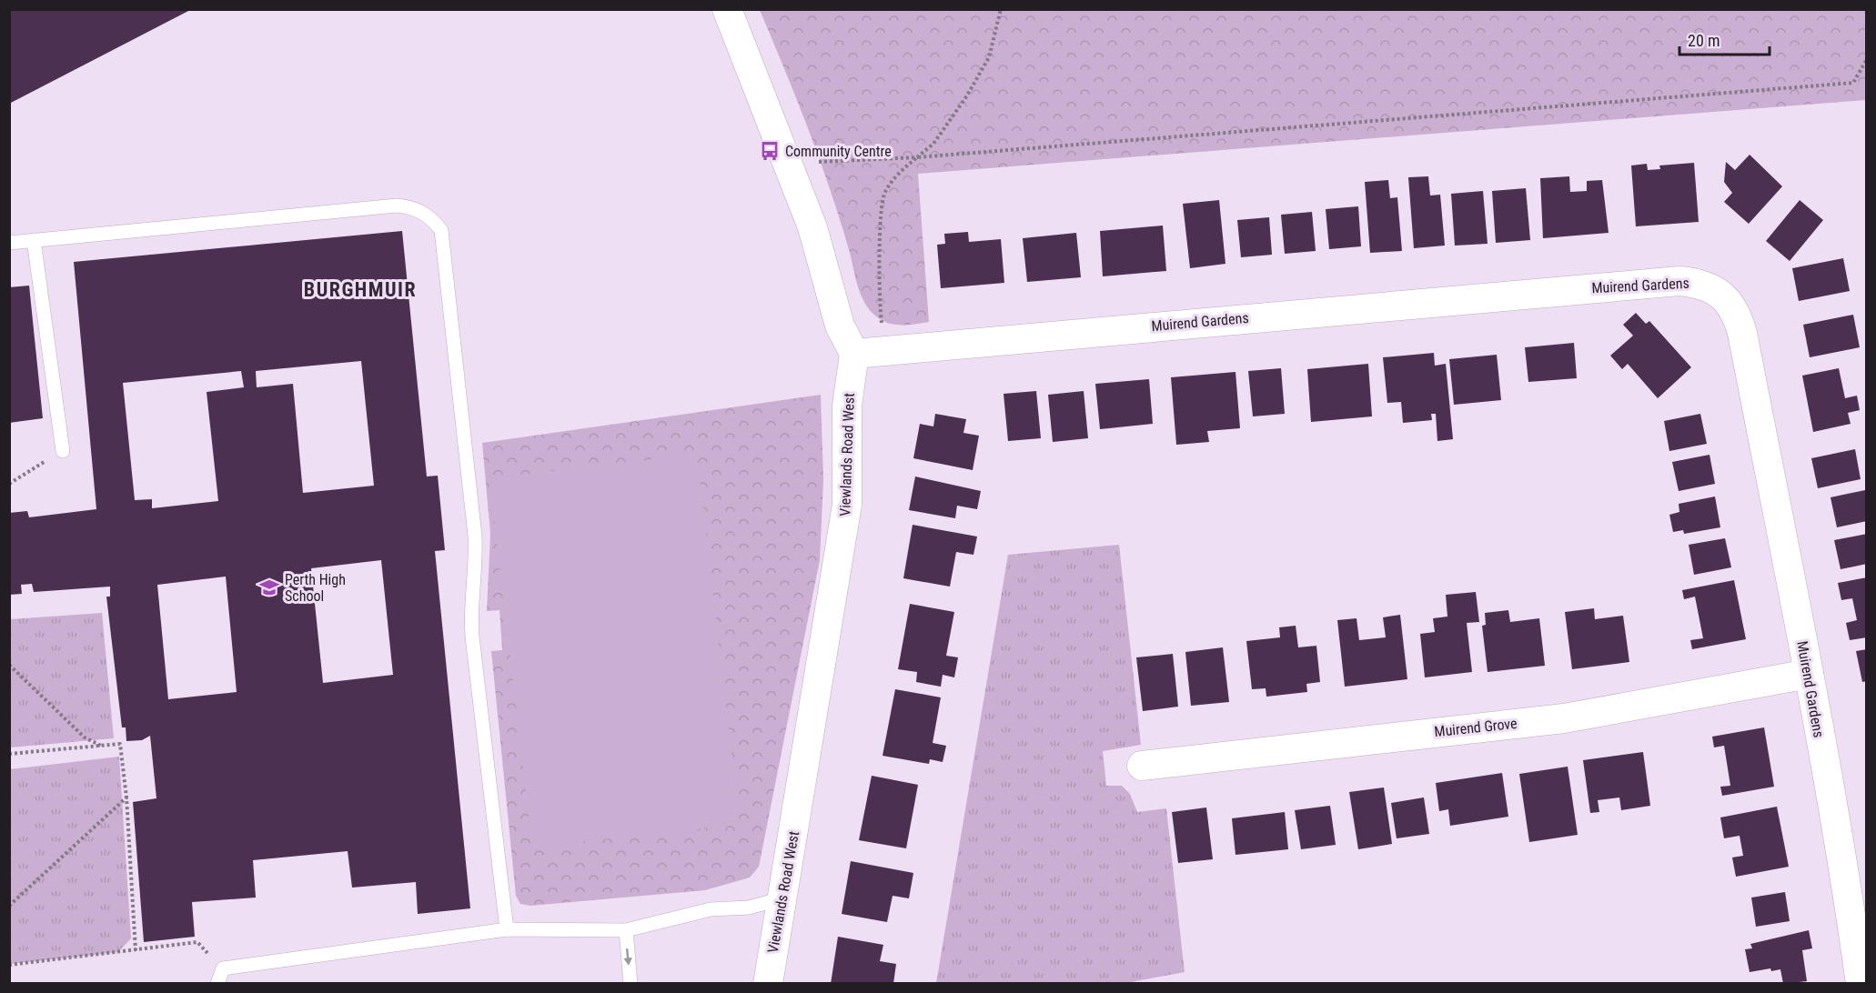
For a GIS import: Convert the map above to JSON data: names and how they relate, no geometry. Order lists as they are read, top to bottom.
{
  "streets": {
    "street": ["Muirend Gardens", "Viewlands Road West", "Muirend Grove"]
  },
  "crossings": [
    ["Muirend Gardens", "Viewlands Road West"],
    ["Muirend Gardens", "Muirend Grove"]
  ],
  "districts": ["BURGHMUIR"],
  "places": {
    "bus stop": ["Community Centre"],
    "school or university": ["Perth High School"]
  },
  "scale_bar": "20 m"
}
